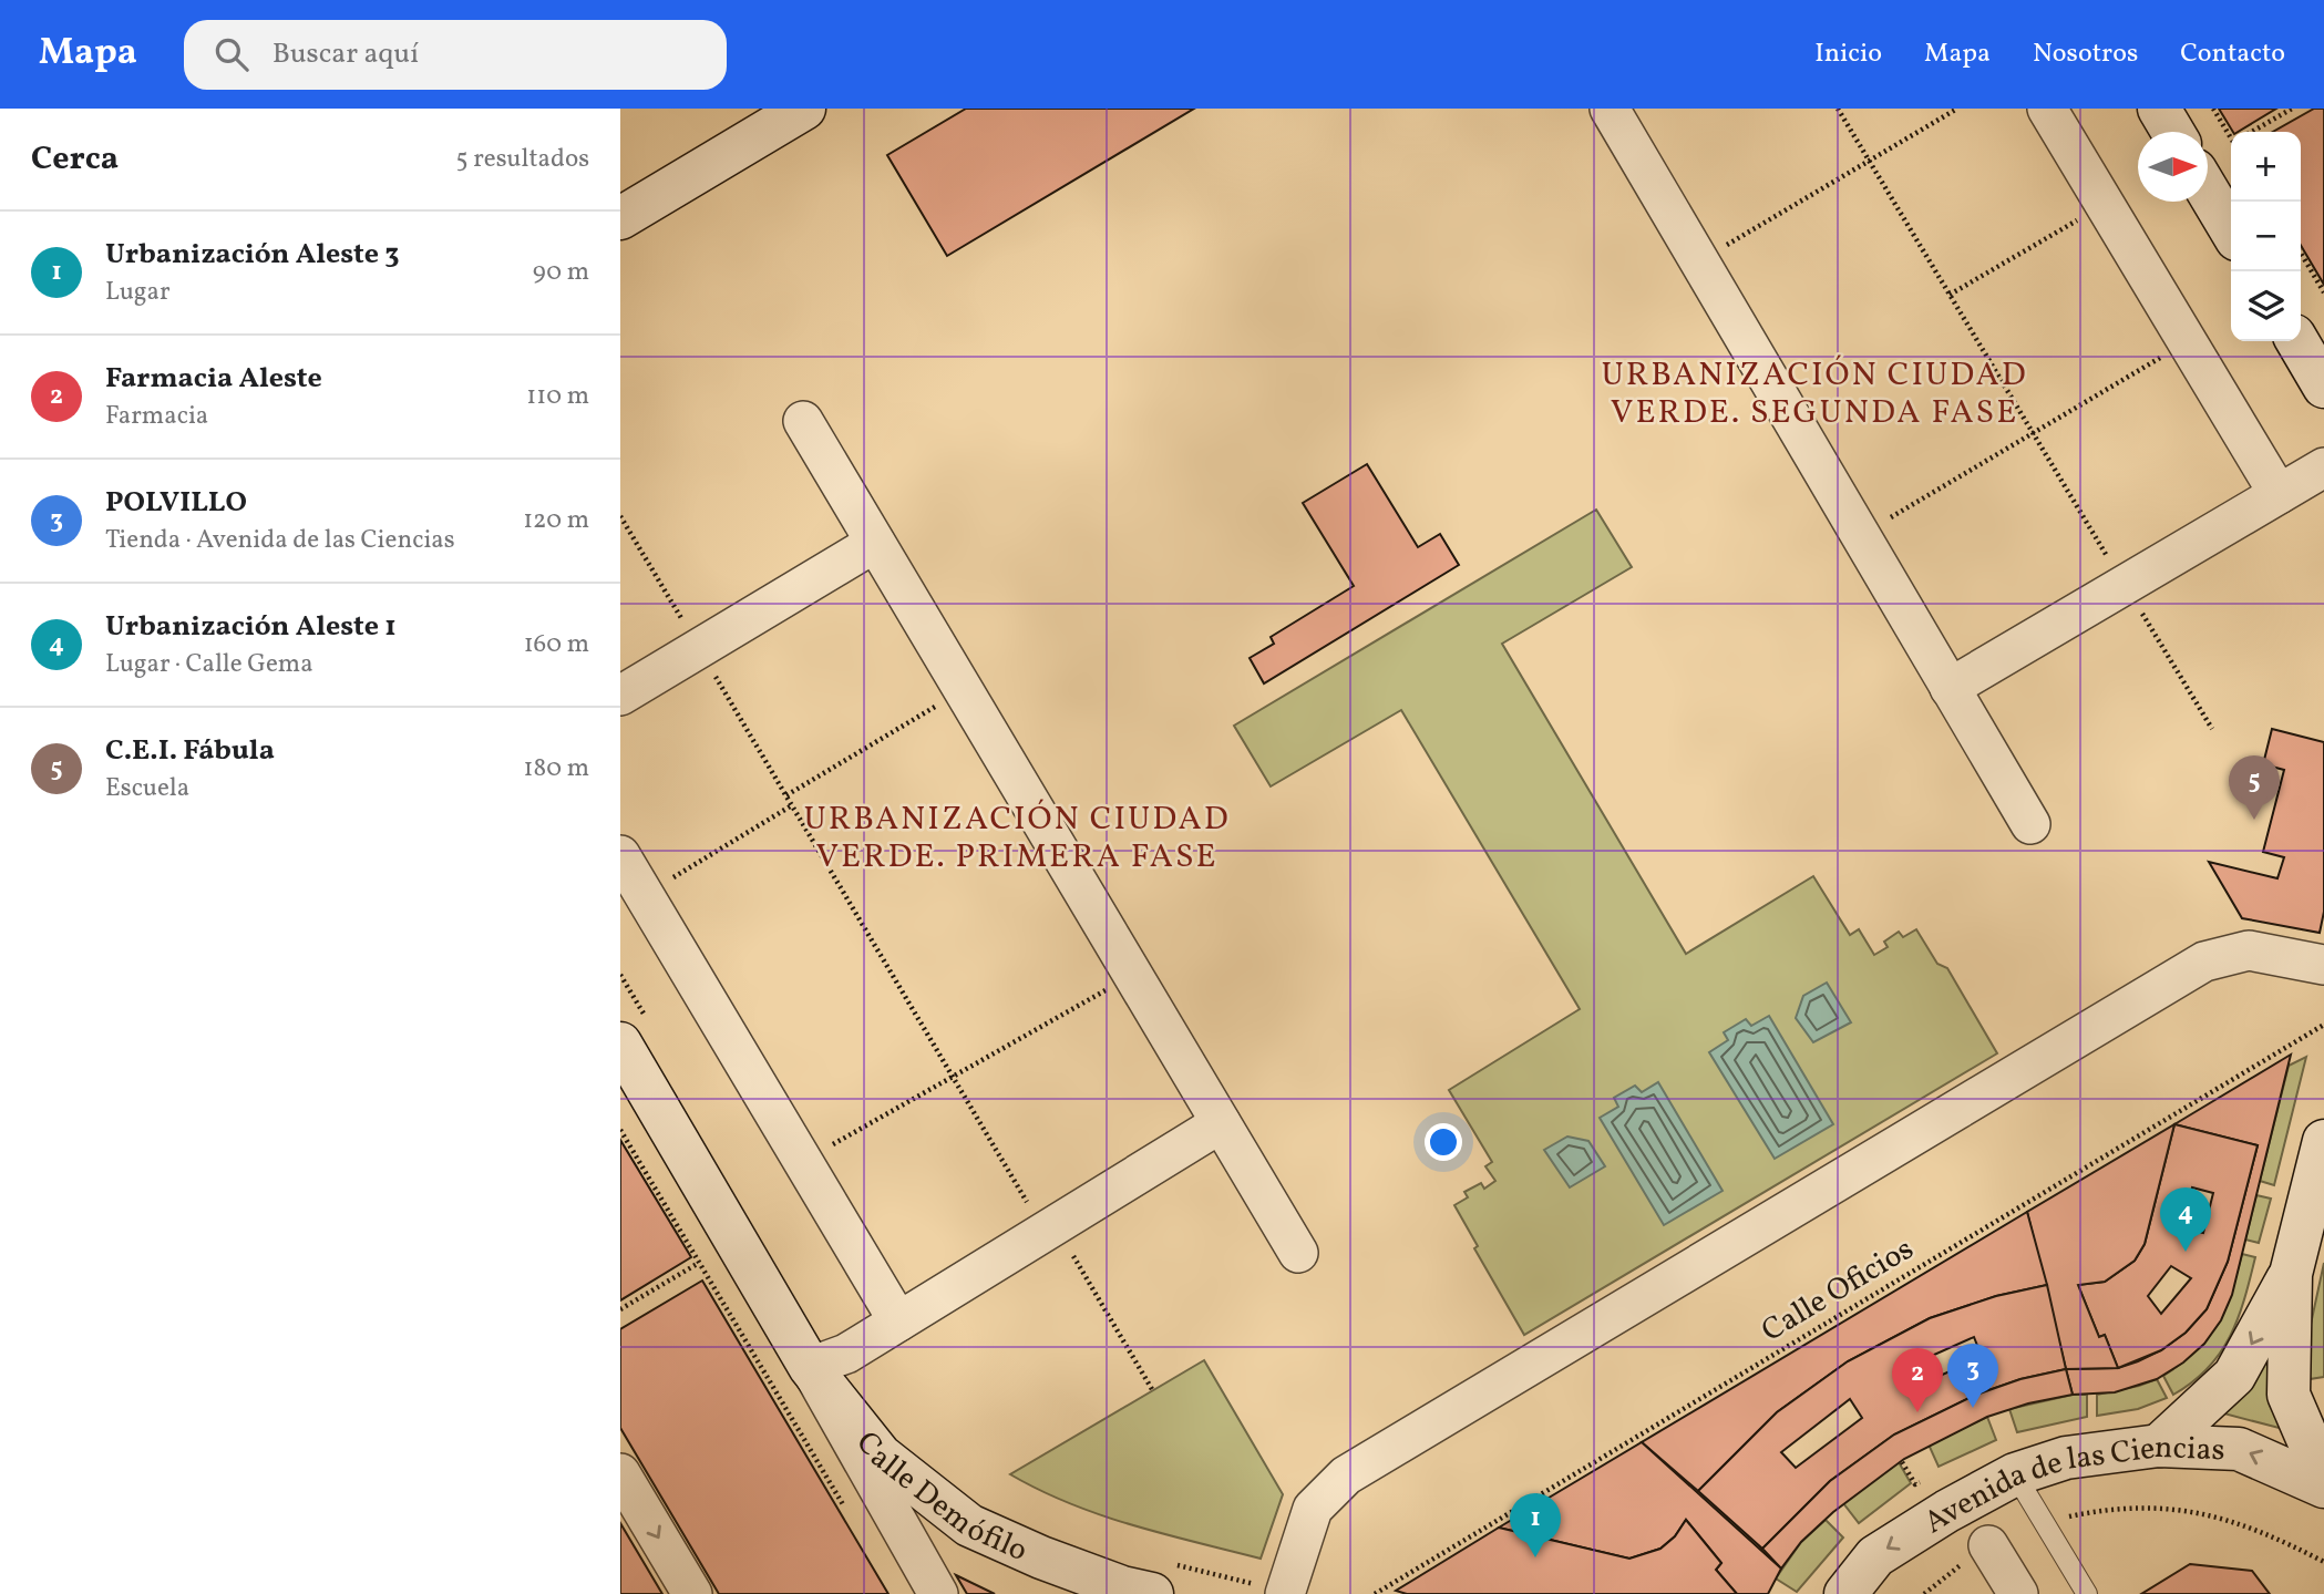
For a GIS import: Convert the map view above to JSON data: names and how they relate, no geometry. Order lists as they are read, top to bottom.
{
  "streets": {
    "street": ["Calle Demófilo", "Avenida de las Ciencias"],
    "path": ["Calle Oficios"]
  },
  "districts": ["URBANIZACIÓN CIUDAD VERDE. SEGUNDA FASE", "URBANIZACIÓN CIUDAD VERDE. PRIMERA FASE"],
  "north": "right",
  "page": {
    "header": "Mapa",
    "search": "Buscar aquí",
    "nav": [
      "Inicio",
      "Mapa",
      "Nosotros",
      "Contacto"
    ],
    "heading": ["Cerca", "5 resultados"],
    "map_buttons": ["+", "−"],
    "list": [
      {
        "mark": "1",
        "name": "Urbanización Aleste 3",
        "note": "Lugar",
        "value": "90 m"
      },
      {
        "mark": "2",
        "name": "Farmacia Aleste",
        "note": "Farmacia",
        "value": "110 m"
      },
      {
        "mark": "3",
        "name": "POLVILLO",
        "note": "Tienda · Avenida de las Ciencias",
        "value": "120 m"
      },
      {
        "mark": "4",
        "name": "Urbanización Aleste 1",
        "note": "Lugar · Calle Gema",
        "value": "160 m"
      },
      {
        "mark": "5",
        "name": "C.E.I. Fábula",
        "note": "Escuela",
        "value": "180 m"
      }
    ],
    "pins": [
      "5",
      "4",
      "3",
      "2",
      "1"
    ]
  }
}
